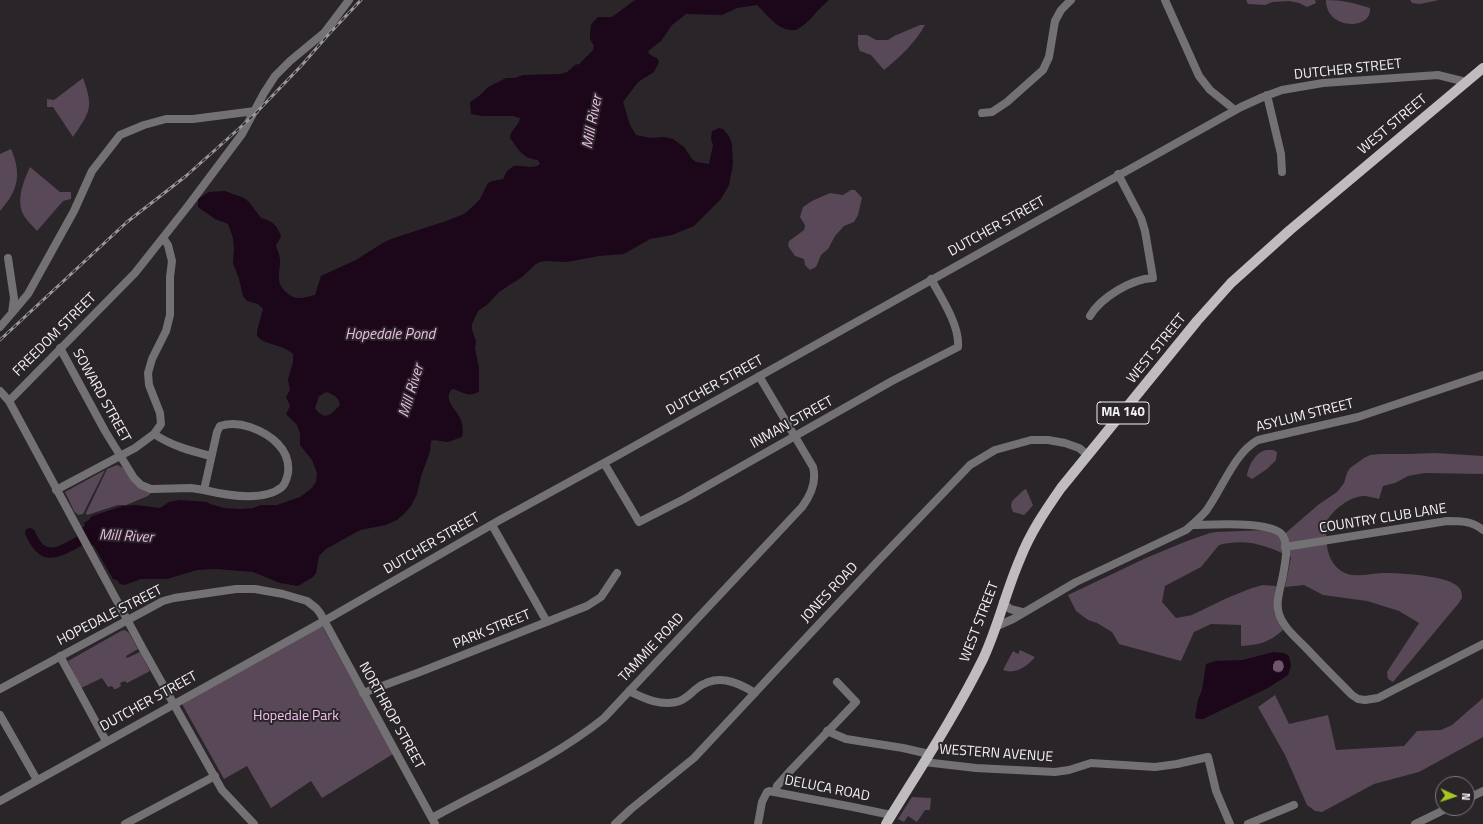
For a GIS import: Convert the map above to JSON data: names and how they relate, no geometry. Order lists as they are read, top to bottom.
{
  "streets": {
    "main road": ["WEST STREET", "MA 140"],
    "street": [
      "DUTCHER STREET",
      "FREEDOM STREET",
      "SOWARD STREET",
      "ASYLUM STREET",
      "INMAN STREET",
      "COUNTRY CLUB LANE",
      "JONES ROAD",
      "HOPEDALE STREET",
      "PARK STREET",
      "TAMMIE ROAD",
      "NORTHROP STREET",
      "WESTERN AVENUE",
      "DELUCA ROAD"
    ]
  },
  "crossings": [
    ["DUTCHER STREET", "WEST STREET"],
    ["DUTCHER STREET", "INMAN STREET"],
    ["DUTCHER STREET", "HOPEDALE STREET"],
    ["DUTCHER STREET", "TAMMIE ROAD"],
    ["DUTCHER STREET", "NORTHROP STREET"],
    ["WEST STREET", "ASYLUM STREET"],
    ["WEST STREET", "JONES ROAD"],
    ["WEST STREET", "WESTERN AVENUE"],
    ["WEST STREET", "DELUCA ROAD"],
    ["FREEDOM STREET", "SOWARD STREET"],
    ["INMAN STREET", "TAMMIE ROAD"],
    ["HOPEDALE STREET", "NORTHROP STREET"],
    ["PARK STREET", "NORTHROP STREET"],
    ["TAMMIE ROAD", "NORTHROP STREET"]
  ],
  "water": ["Mill River", "Hopedale Pond"],
  "parks": ["Hopedale Park"],
  "north": "right"
}
